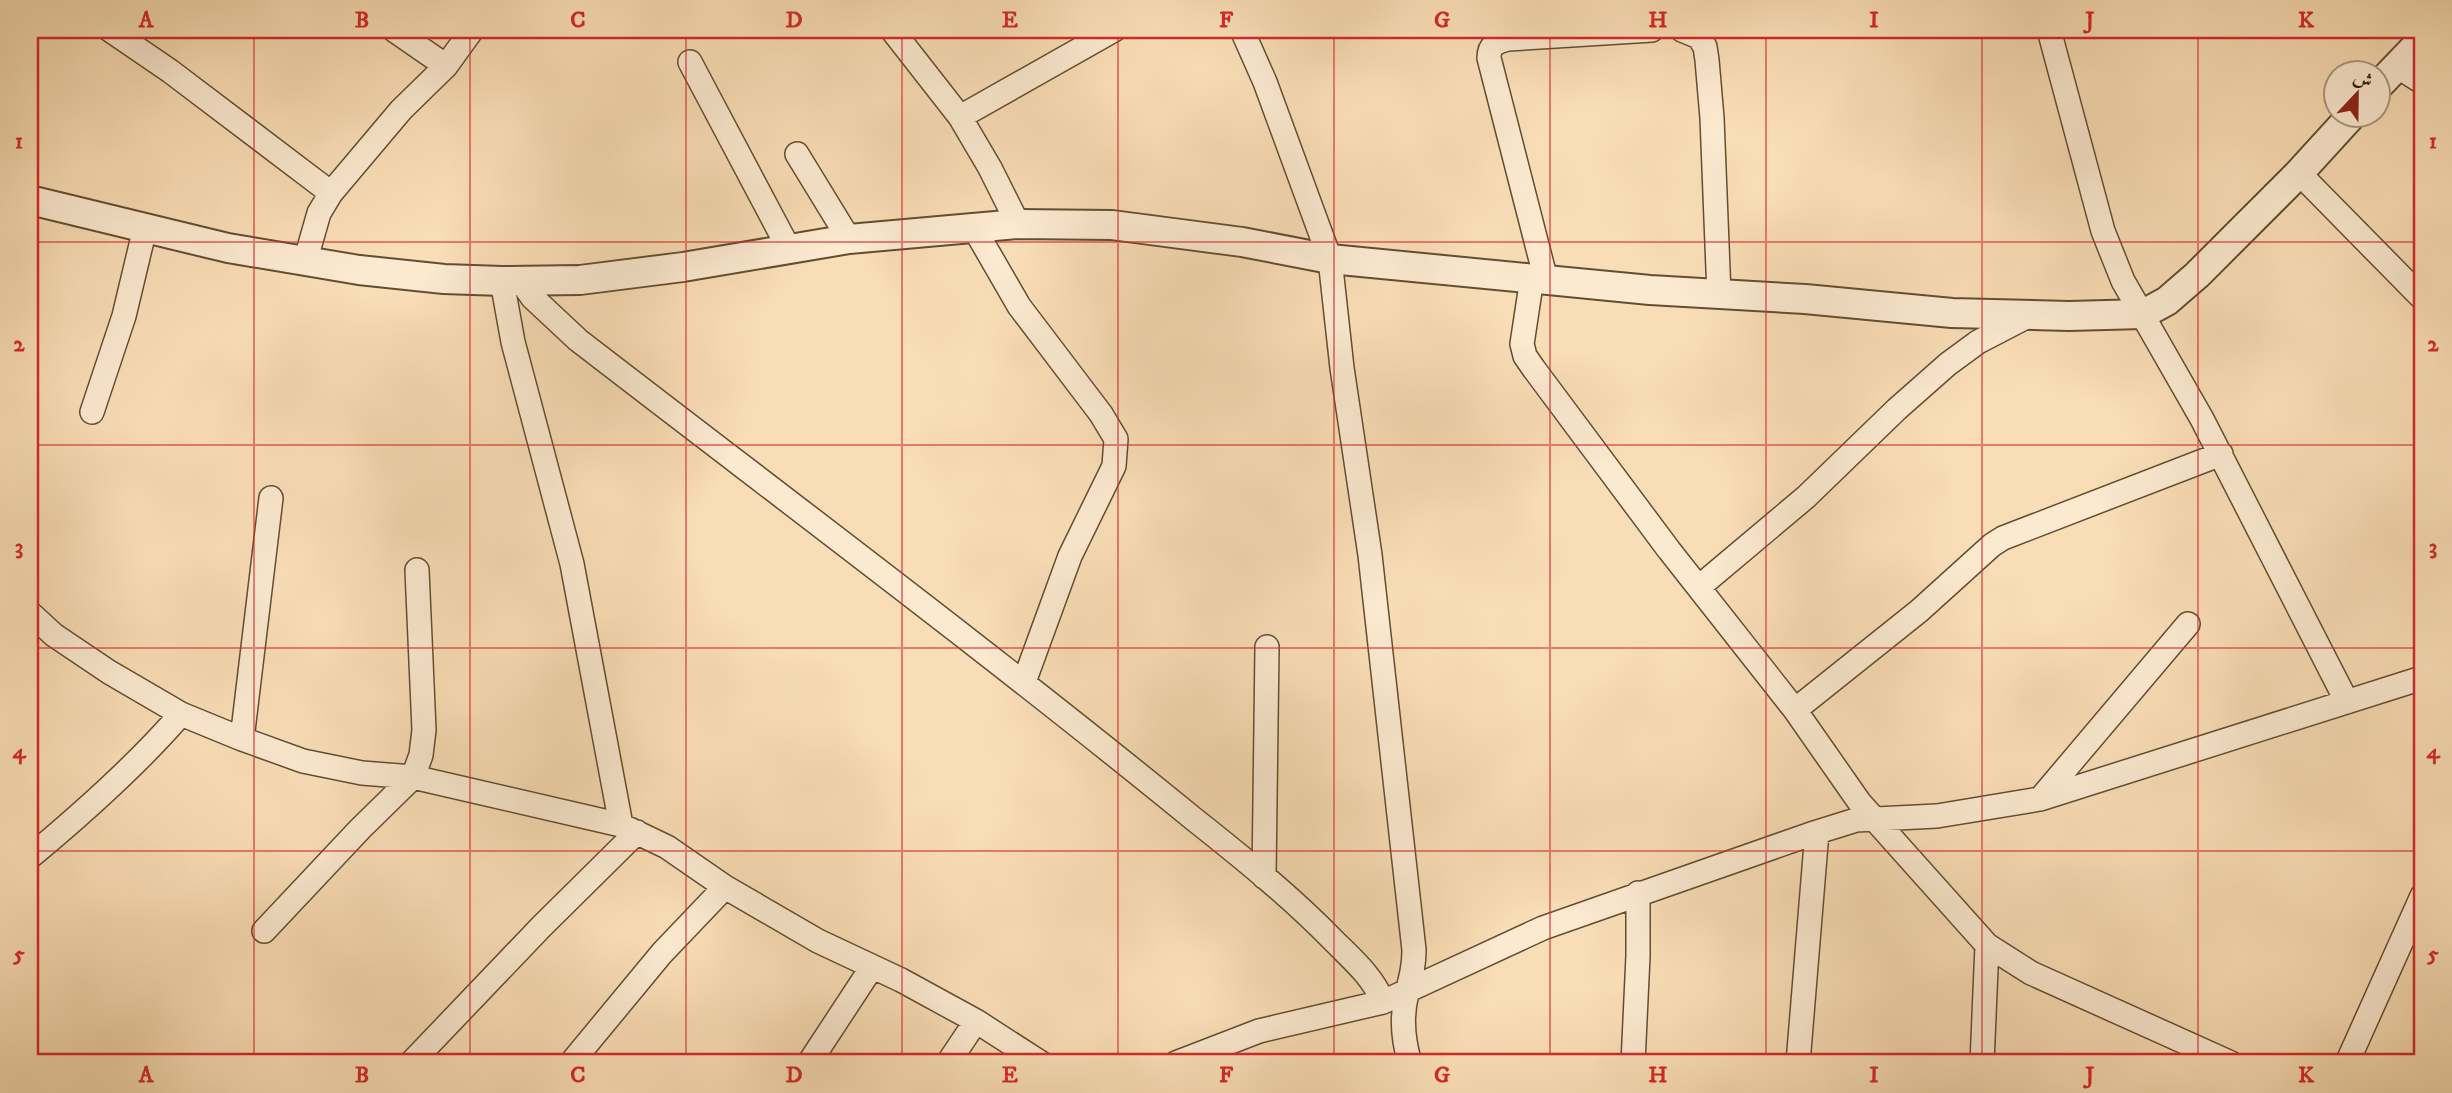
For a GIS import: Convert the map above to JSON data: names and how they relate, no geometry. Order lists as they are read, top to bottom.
{
  "north": "top",
  "grid": {
    "columns": [
      "A",
      "B",
      "C",
      "D",
      "E",
      "F",
      "G",
      "H",
      "I",
      "J",
      "K"
    ],
    "rows": [
      "1",
      "2",
      "3",
      "4",
      "5"
    ]
  }
}
